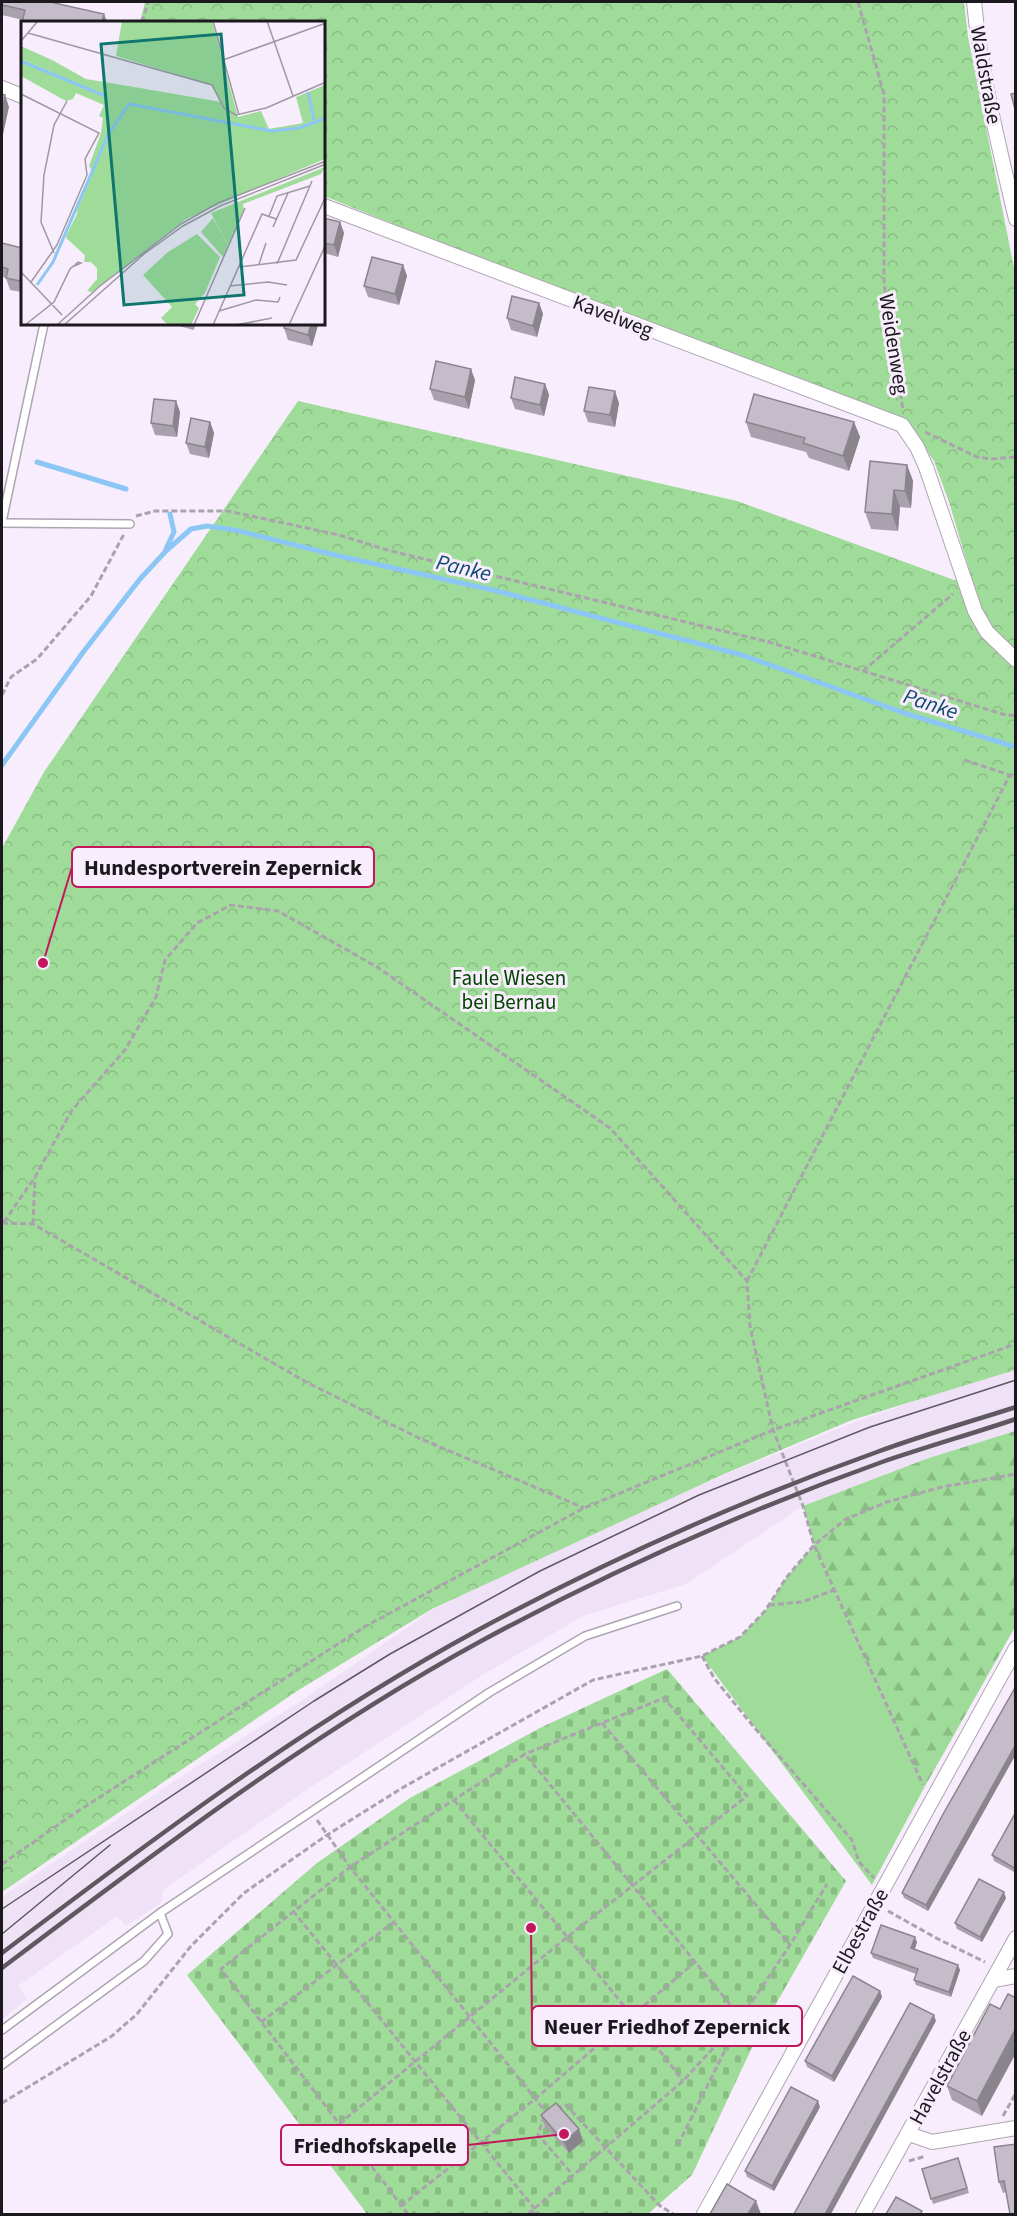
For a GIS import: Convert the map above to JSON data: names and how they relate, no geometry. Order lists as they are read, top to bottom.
{
  "streets": {
    "street": [
      "Waldstraße",
      "Kavelweg",
      "Weidenweg",
      "Elbestraße",
      "Havelstraße"
    ]
  },
  "crossings": [
    ["Kavelweg", "Weidenweg"]
  ],
  "water": ["Panke"],
  "parks": ["Faule Wiesen bei Bernau"],
  "places": ["Hundesportverein Zepernick", "Neuer Friedhof Zepernick", "Friedhofskapelle"]
}
